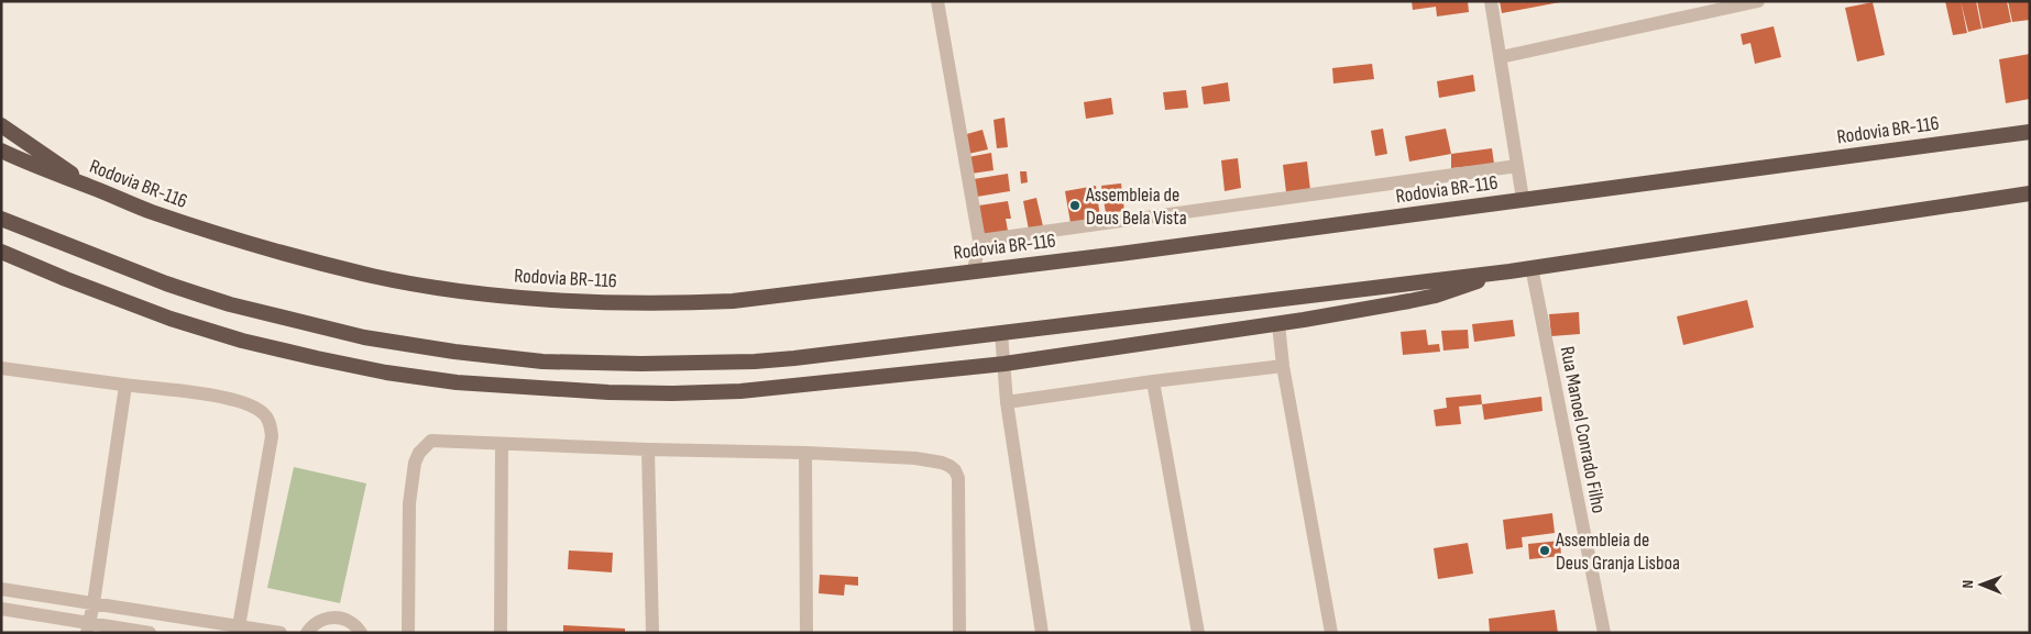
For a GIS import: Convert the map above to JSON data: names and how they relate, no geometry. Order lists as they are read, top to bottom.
{
  "streets": {
    "highway": ["Rodovia BR-116"],
    "street": ["Rua Manoel Conrado Filho"]
  },
  "places": ["Assembleia de Deus Bela Vista", "Assembleia de Deus Granja Lisboa"],
  "north": "left"
}
